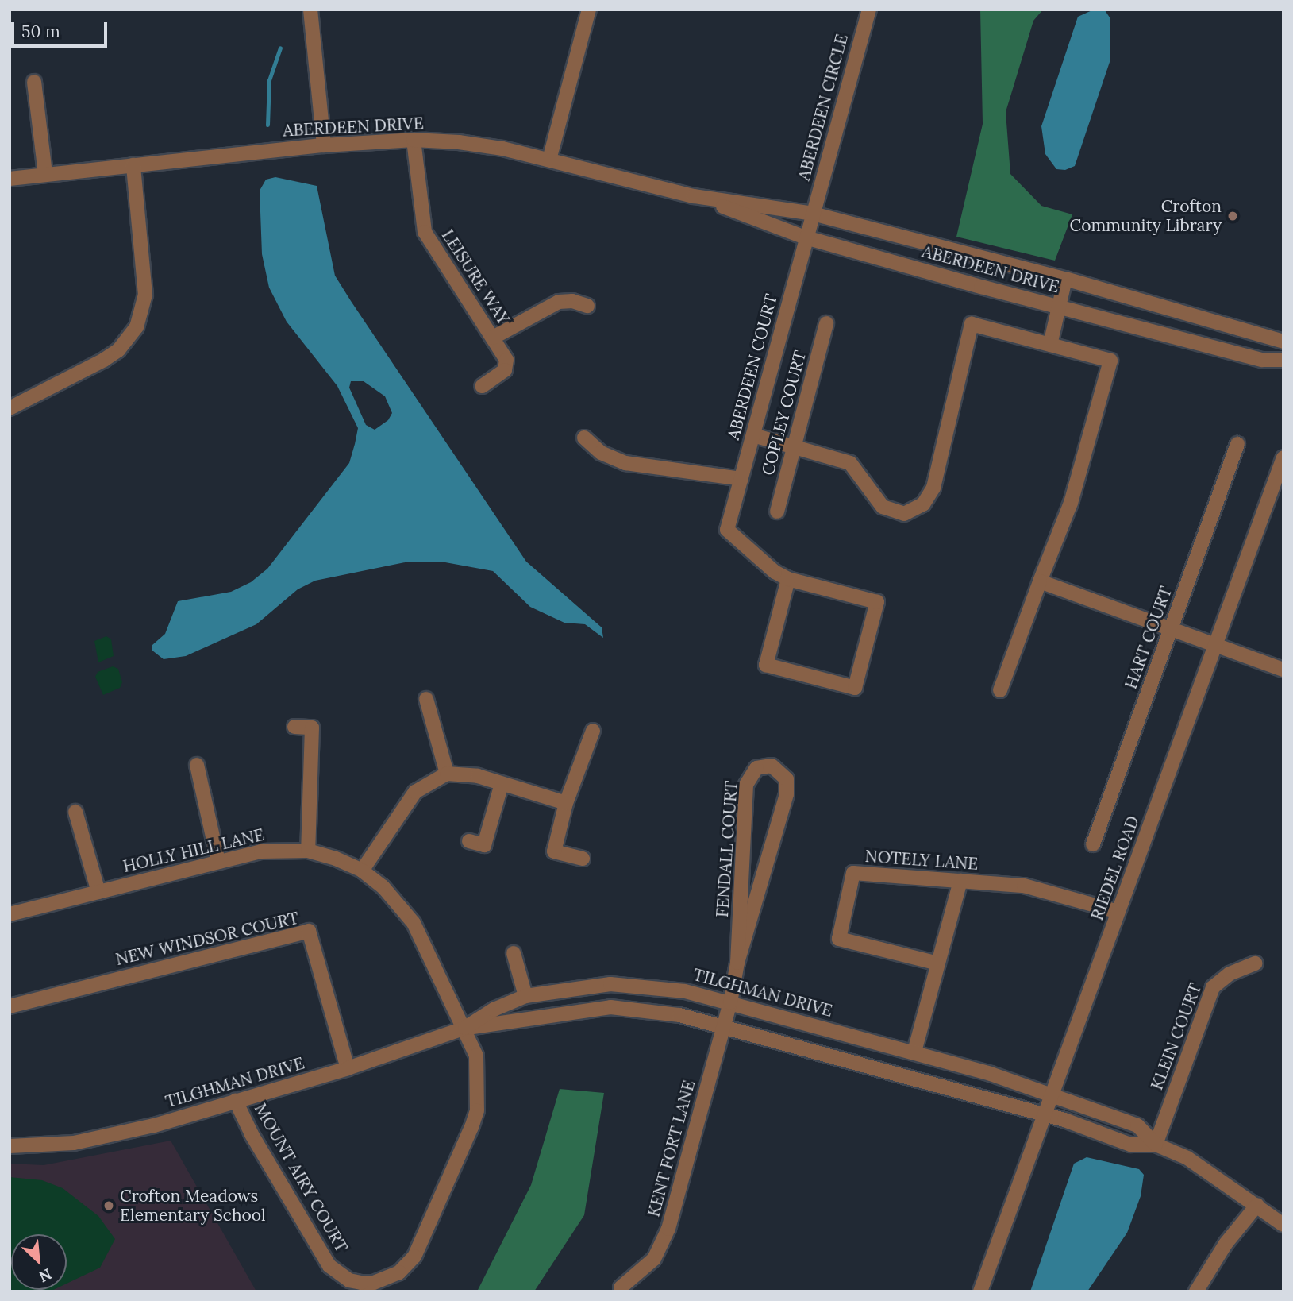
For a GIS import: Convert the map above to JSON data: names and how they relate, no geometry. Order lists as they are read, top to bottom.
{
  "streets": {
    "street": [
      "ABERDEEN CIRCLE",
      "ABERDEEN DRIVE",
      "LEISURE WAY",
      "ABERDEEN COURT",
      "COPLEY COURT",
      "HART COURT",
      "FENDALL COURT",
      "HOLLY HILL LANE",
      "NOTELY LANE",
      "RIEDEL ROAD",
      "NEW WINDSOR COURT",
      "TILGHMAN DRIVE",
      "KLEIN COURT",
      "KENT FORT LANE",
      "MOUNT AIRY COURT"
    ]
  },
  "crossings": [
    ["ABERDEEN CIRCLE", "ABERDEEN DRIVE"],
    ["ABERDEEN CIRCLE", "ABERDEEN COURT"],
    ["ABERDEEN DRIVE", "LEISURE WAY"],
    ["ABERDEEN DRIVE", "ABERDEEN COURT"],
    ["FENDALL COURT", "TILGHMAN DRIVE"],
    ["FENDALL COURT", "KENT FORT LANE"],
    ["HOLLY HILL LANE", "TILGHMAN DRIVE"],
    ["HOLLY HILL LANE", "MOUNT AIRY COURT"],
    ["NOTELY LANE", "RIEDEL ROAD"],
    ["RIEDEL ROAD", "TILGHMAN DRIVE"],
    ["NEW WINDSOR COURT", "TILGHMAN DRIVE"],
    ["TILGHMAN DRIVE", "KLEIN COURT"],
    ["TILGHMAN DRIVE", "KENT FORT LANE"],
    ["TILGHMAN DRIVE", "MOUNT AIRY COURT"]
  ],
  "places": ["Crofton Community Library", "Crofton Meadows Elementary School"],
  "scale_bar": "50 m",
  "north": "bottom right"
}
